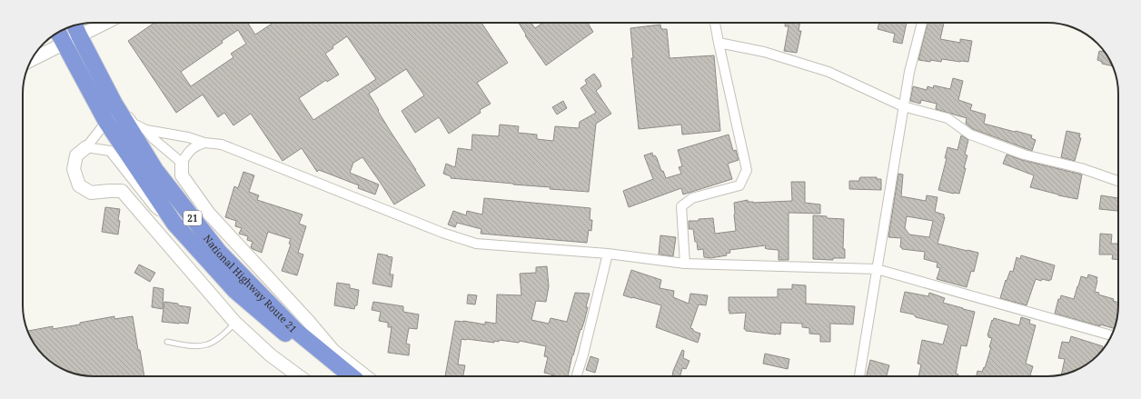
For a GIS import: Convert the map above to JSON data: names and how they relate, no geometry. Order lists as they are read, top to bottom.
{
  "streets": {
    "highway": ["21", "National Highway Route 21"]
  }
}
